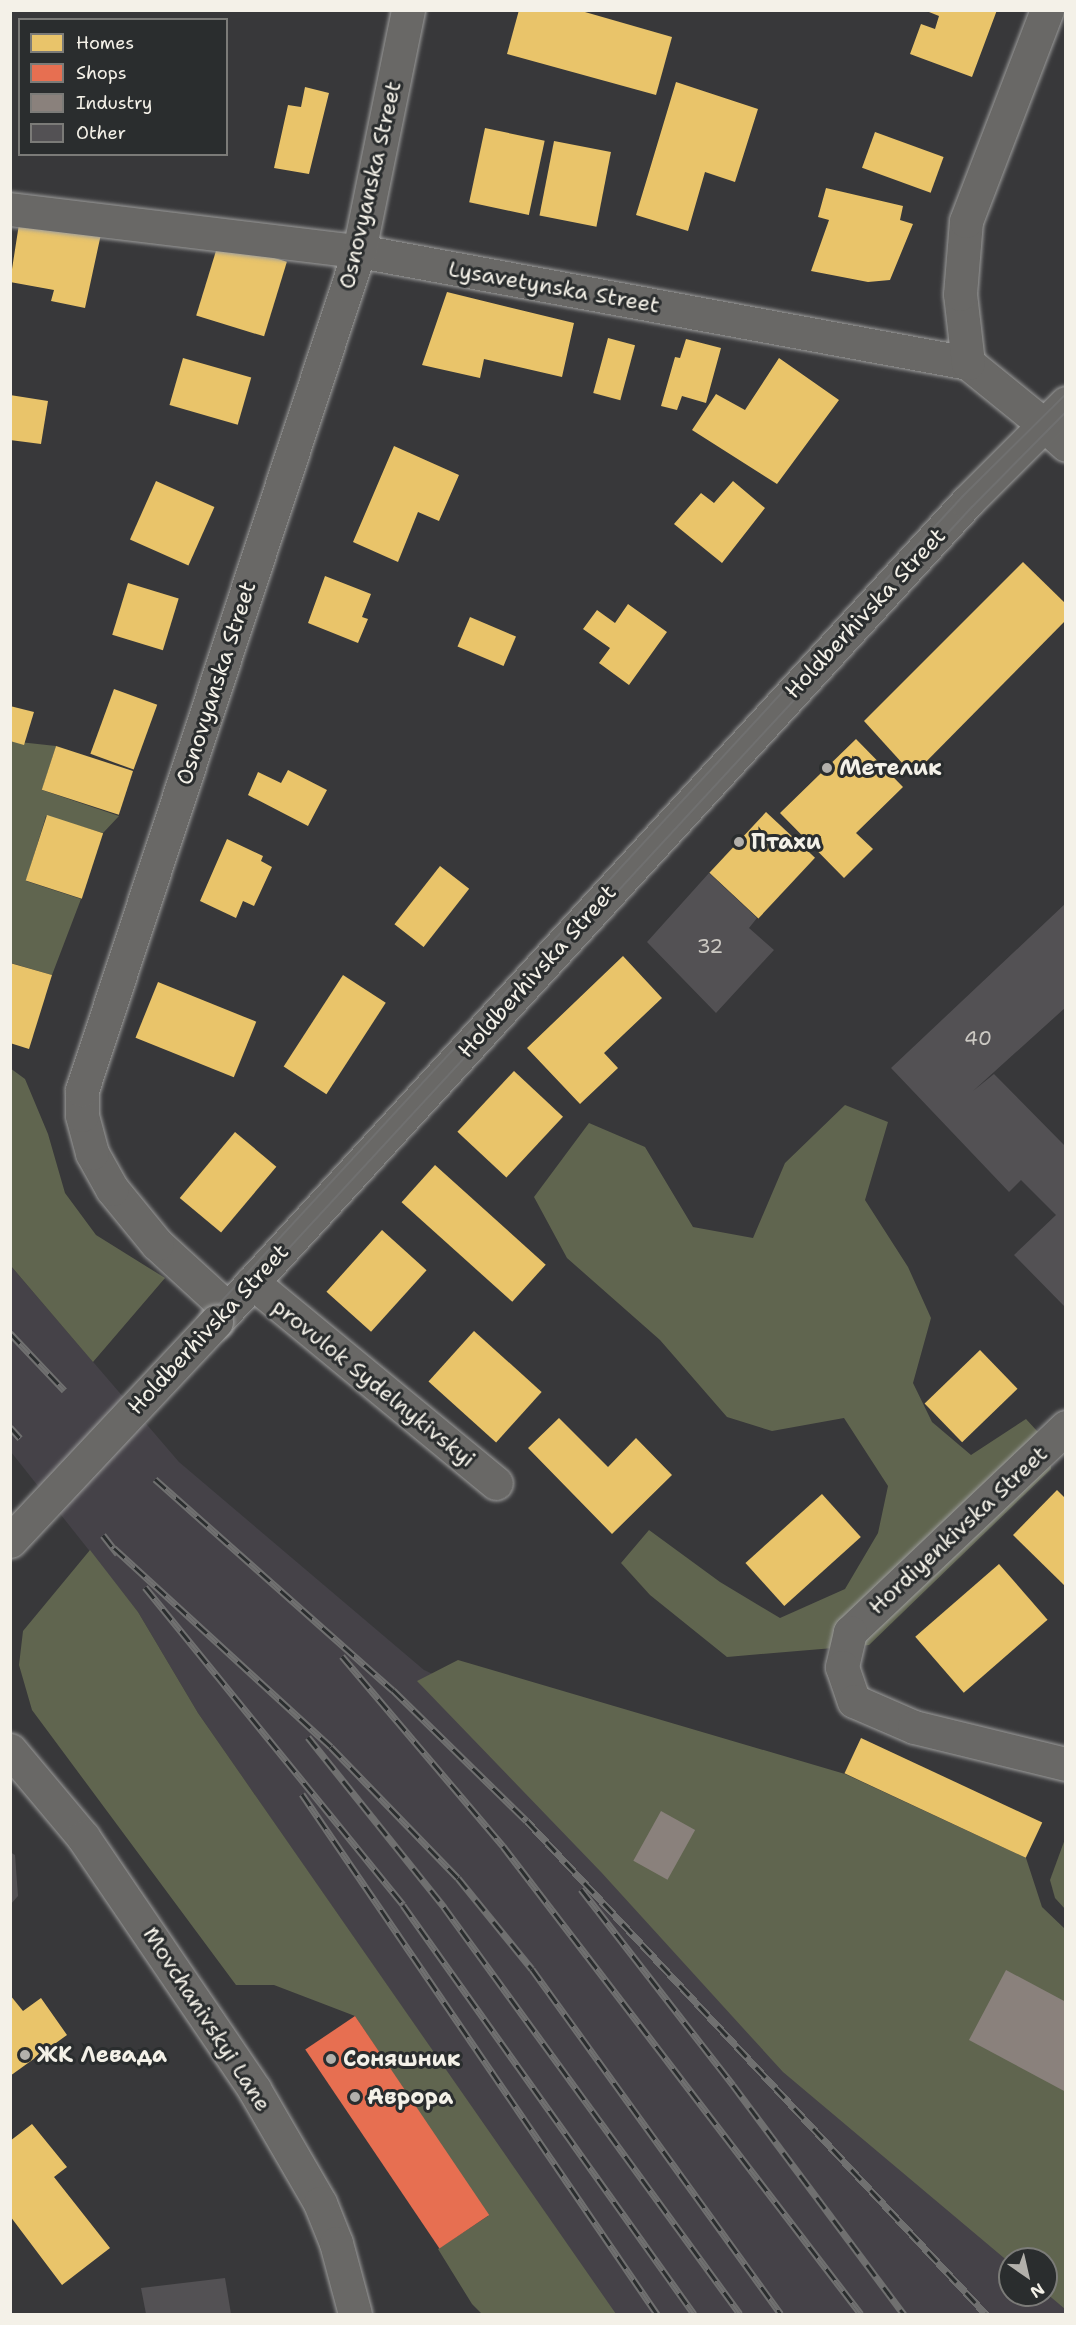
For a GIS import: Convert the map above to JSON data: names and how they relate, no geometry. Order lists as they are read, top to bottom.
{
  "streets": {
    "street": [
      "Osnovyanska Street",
      "Lysavetynska Street",
      "Holdberhivska Street",
      "provulok Sydelnykivskyi",
      "Hordiyenkivska Street",
      "Movchanivskyi Lane"
    ]
  },
  "crossings": [
    ["Osnovyanska Street", "Lysavetynska Street"],
    ["Osnovyanska Street", "Holdberhivska Street"],
    ["Lysavetynska Street", "Holdberhivska Street"],
    ["Holdberhivska Street", "provulok Sydelnykivskyi"]
  ],
  "places": [
    "Метелик",
    "Птахи",
    "ЖК Левада",
    "Соняшник",
    "Аврора"
  ],
  "house_numbers": ["32", "40"],
  "legend": [
    "Homes",
    "Shops",
    "Industry",
    "Other"
  ],
  "north": "bottom right"
}
